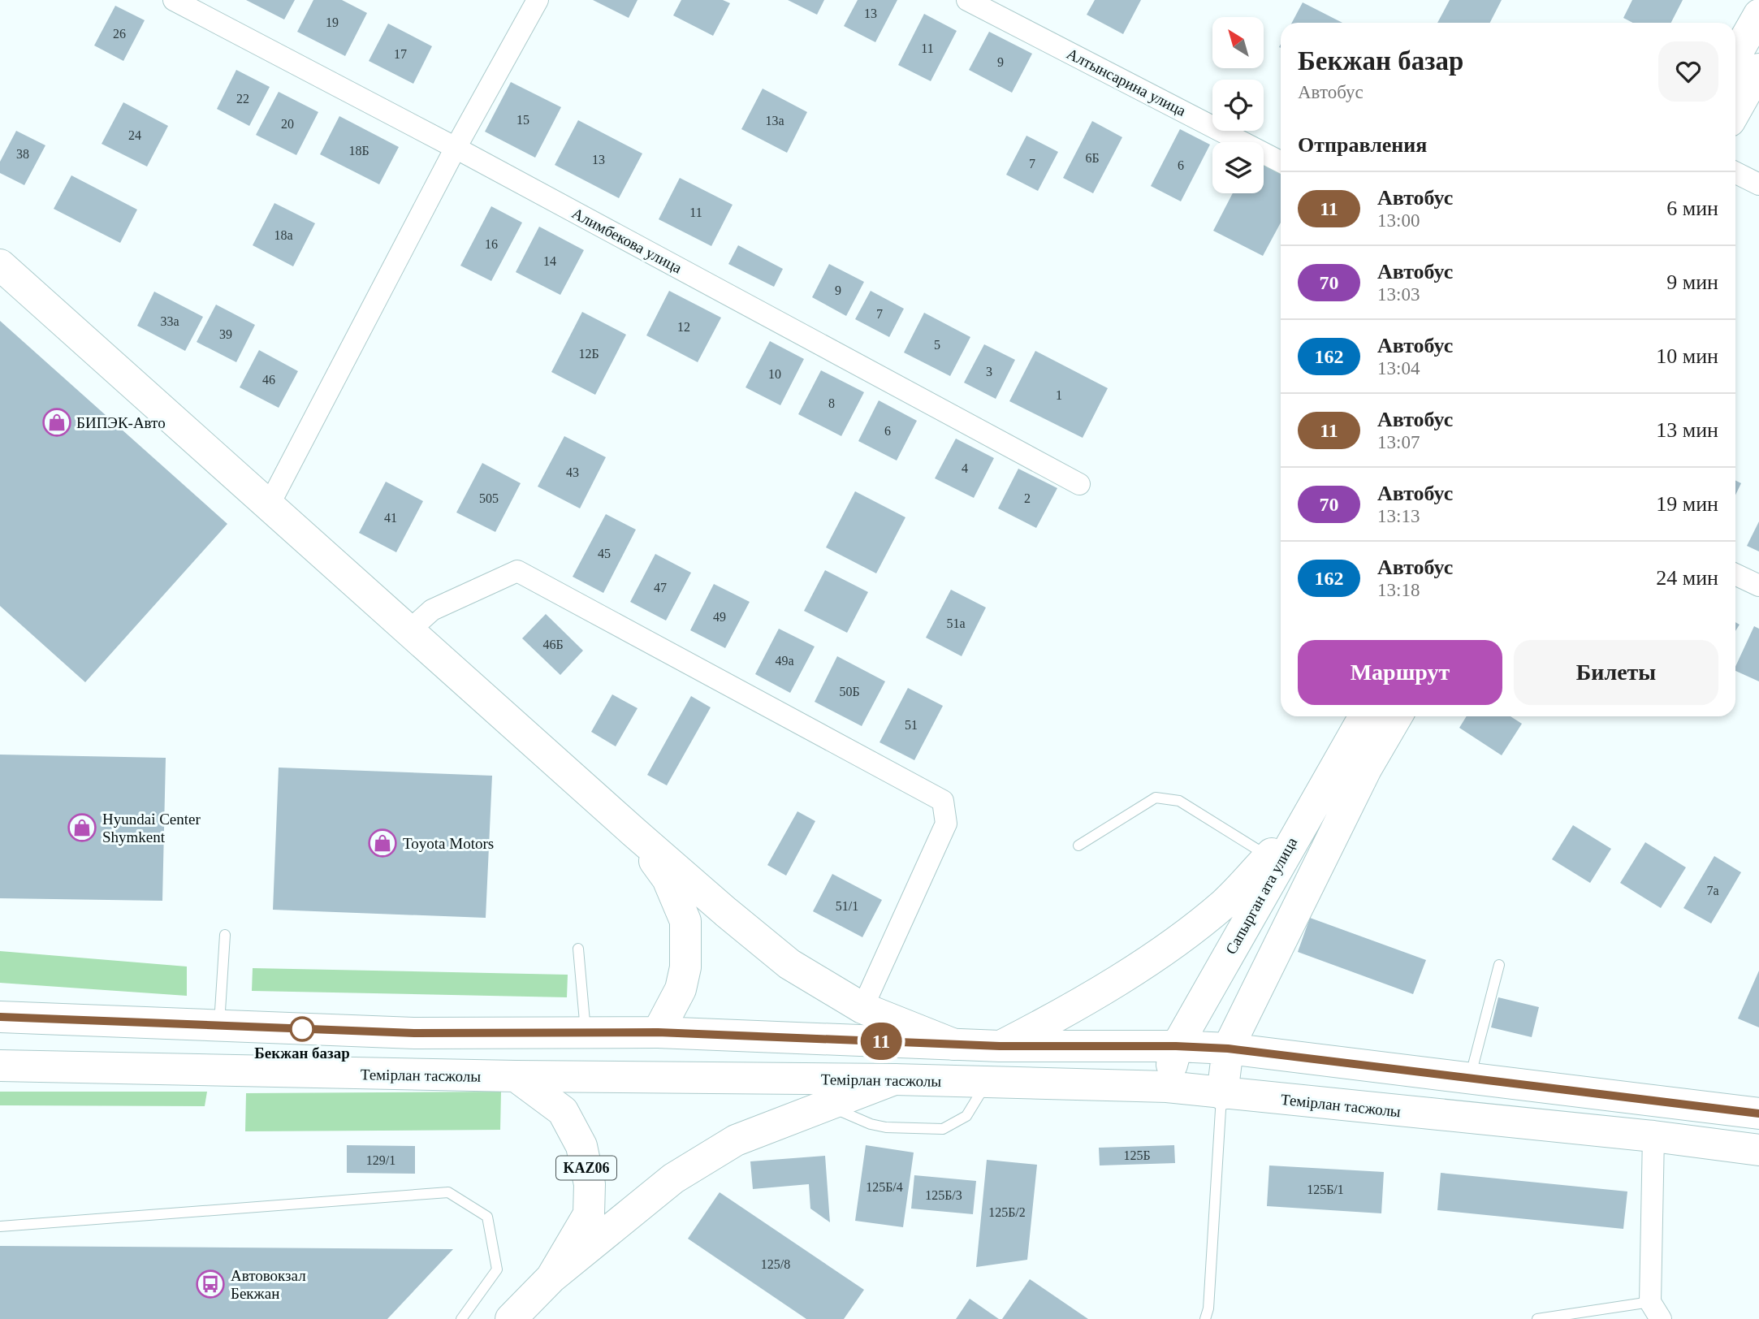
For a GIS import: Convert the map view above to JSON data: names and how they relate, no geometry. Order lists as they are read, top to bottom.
{
  "streets": {
    "main road": ["Сапырган ата улица", "Темірлан тасжолы", "KАZ06"],
    "street": ["Алтынсарина улица", "Алимбекова улица"]
  },
  "crossings": [
    ["Сапырган ата улица", "Темірлан тасжолы"],
    ["Темірлан тасжолы", "KАZ06"]
  ],
  "places": {
    "shop": ["БИПЭК-Авто", "Hyundai Center Shymkent", "Toyota Motors"],
    "other": ["Бекжан базар"],
    "bus stop": ["Автовокзал Бекжан"]
  },
  "lines": ["bus line 11"],
  "house_numbers": [
    "13",
    "19",
    "26",
    "11",
    "17",
    "9",
    "22",
    "15",
    "13а",
    "20",
    "24",
    "18Б",
    "38",
    "6Б",
    "13",
    "7",
    "6",
    "11",
    "18а",
    "16",
    "14",
    "9",
    "7",
    "33а",
    "12",
    "39",
    "5",
    "12Б",
    "3",
    "10",
    "46",
    "1",
    "8",
    "6",
    "4",
    "43",
    "505",
    "2",
    "41",
    "45",
    "47",
    "49",
    "51а",
    "46Б",
    "49а",
    "50Б",
    "51",
    "7а",
    "51/1",
    "125Б",
    "129/1",
    "125Б/4",
    "125Б/1",
    "125Б/3",
    "125Б/2",
    "125/8"
  ],
  "north": "top left",
  "page": {
    "on_map": "11",
    "heading": [
      ["Бекжан базар", "Автобус"],
      "Отправления"
    ],
    "list": [
      {
        "mark": "11",
        "name": "Автобус",
        "note": "13:00",
        "value": "6 мин"
      },
      {
        "mark": "70",
        "name": "Автобус",
        "note": "13:03",
        "value": "9 мин"
      },
      {
        "mark": "162",
        "name": "Автобус",
        "note": "13:04",
        "value": "10 мин"
      },
      {
        "mark": "11",
        "name": "Автобус",
        "note": "13:07",
        "value": "13 мин"
      },
      {
        "mark": "70",
        "name": "Автобус",
        "note": "13:13",
        "value": "19 мин"
      },
      {
        "mark": "162",
        "name": "Автобус",
        "note": "13:18",
        "value": "24 мин"
      }
    ],
    "buttons": ["Маршрут", "Билеты"]
  }
}
